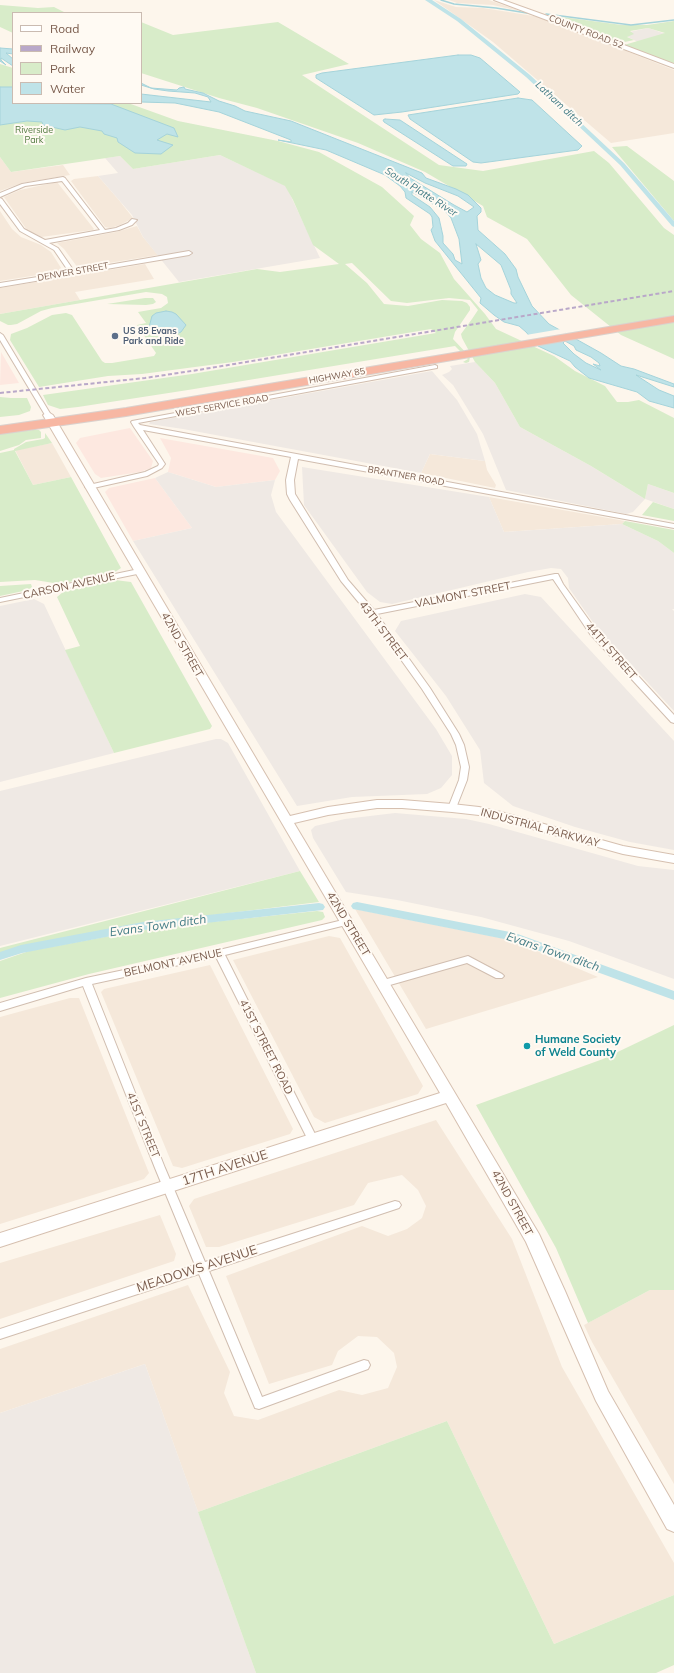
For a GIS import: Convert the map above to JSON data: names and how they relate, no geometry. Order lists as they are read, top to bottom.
{
  "streets": {
    "highway": ["HIGHWAY 85"],
    "main road": [
      "COUNTY ROAD 52",
      "42ND STREET",
      "INDUSTRIAL PARKWAY",
      "17TH AVENUE"
    ],
    "street": [
      "DENVER STREET",
      "WEST SERVICE ROAD",
      "BRANTNER ROAD",
      "CARSON AVENUE",
      "VALMONT STREET",
      "43TH STREET",
      "44TH STREET",
      "BELMONT AVENUE",
      "41ST STREET ROAD",
      "41ST STREET",
      "MEADOWS AVENUE"
    ]
  },
  "crossings": [
    ["HIGHWAY 85", "42ND STREET"],
    ["WEST SERVICE ROAD", "BRANTNER ROAD"],
    ["BRANTNER ROAD", "43TH STREET"],
    ["CARSON AVENUE", "42ND STREET"],
    ["VALMONT STREET", "43TH STREET"],
    ["VALMONT STREET", "44TH STREET"],
    ["43TH STREET", "INDUSTRIAL PARKWAY"],
    ["42ND STREET", "INDUSTRIAL PARKWAY"],
    ["42ND STREET", "BELMONT AVENUE"],
    ["42ND STREET", "17TH AVENUE"],
    ["BELMONT AVENUE", "41ST STREET ROAD"],
    ["BELMONT AVENUE", "41ST STREET"],
    ["41ST STREET ROAD", "17TH AVENUE"],
    ["41ST STREET", "17TH AVENUE"],
    ["41ST STREET", "MEADOWS AVENUE"]
  ],
  "water": ["Latham ditch", "South Platte River", "Evans Town ditch"],
  "parks": ["Riverside Park"],
  "places": ["US 85 Evans Park and Ride", "Humane Society of Weld County"],
  "legend": [
    "Road",
    "Railway",
    "Park",
    "Water"
  ]
}
